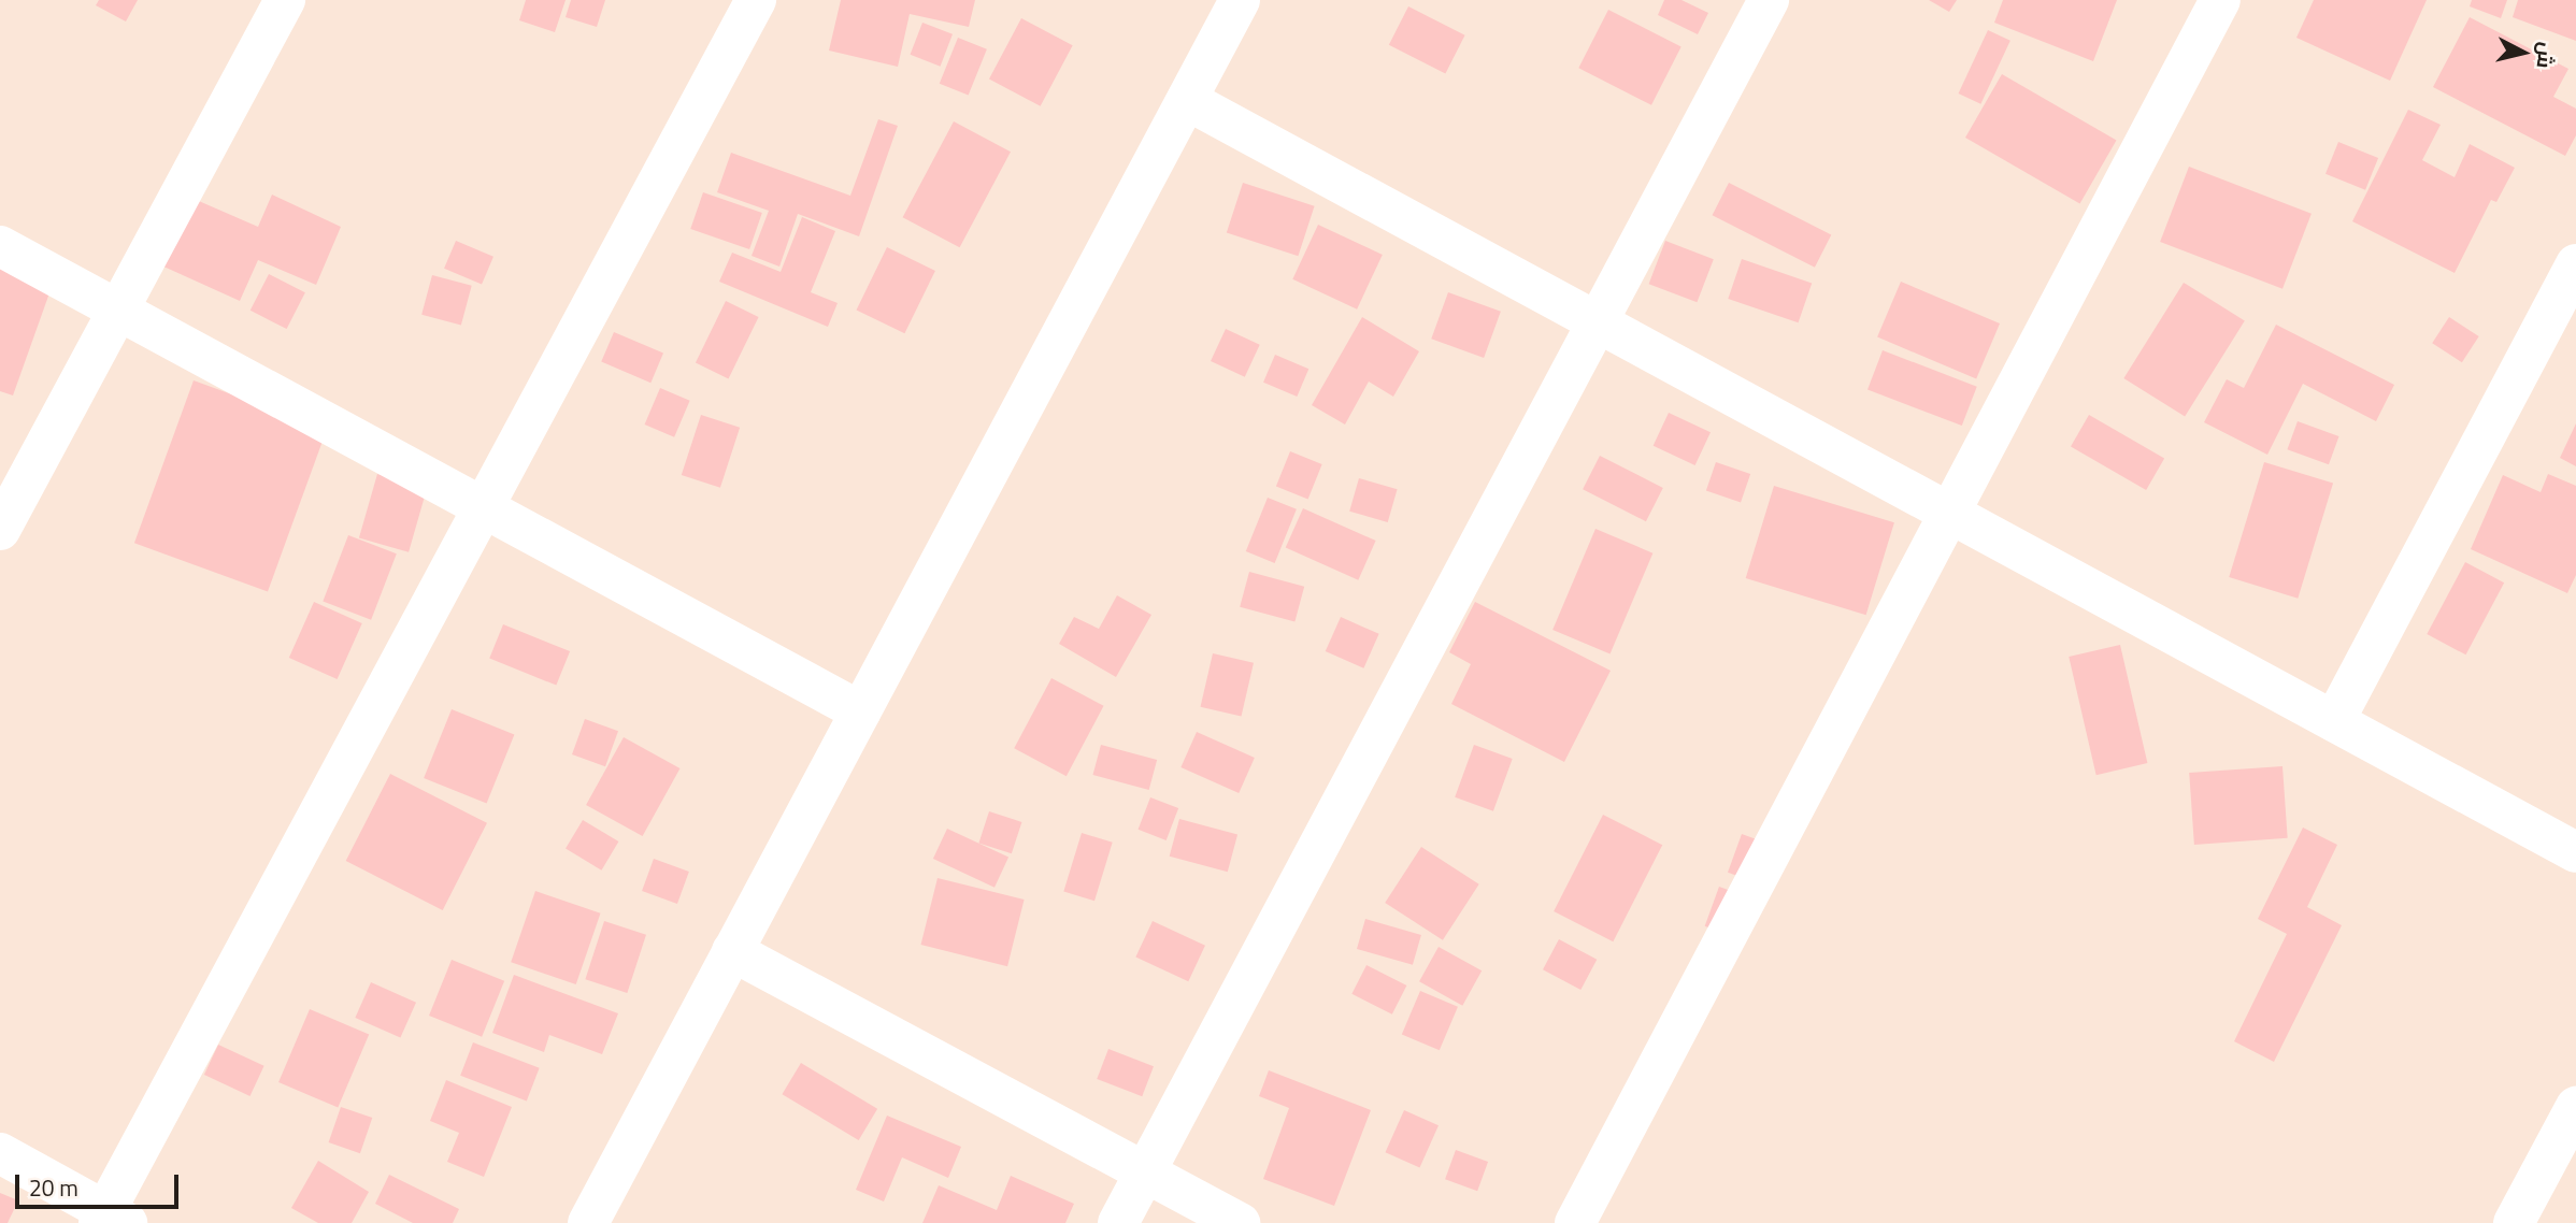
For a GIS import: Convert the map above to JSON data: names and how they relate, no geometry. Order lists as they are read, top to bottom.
{
  "scale_bar": "20 m",
  "north": "right"
}
